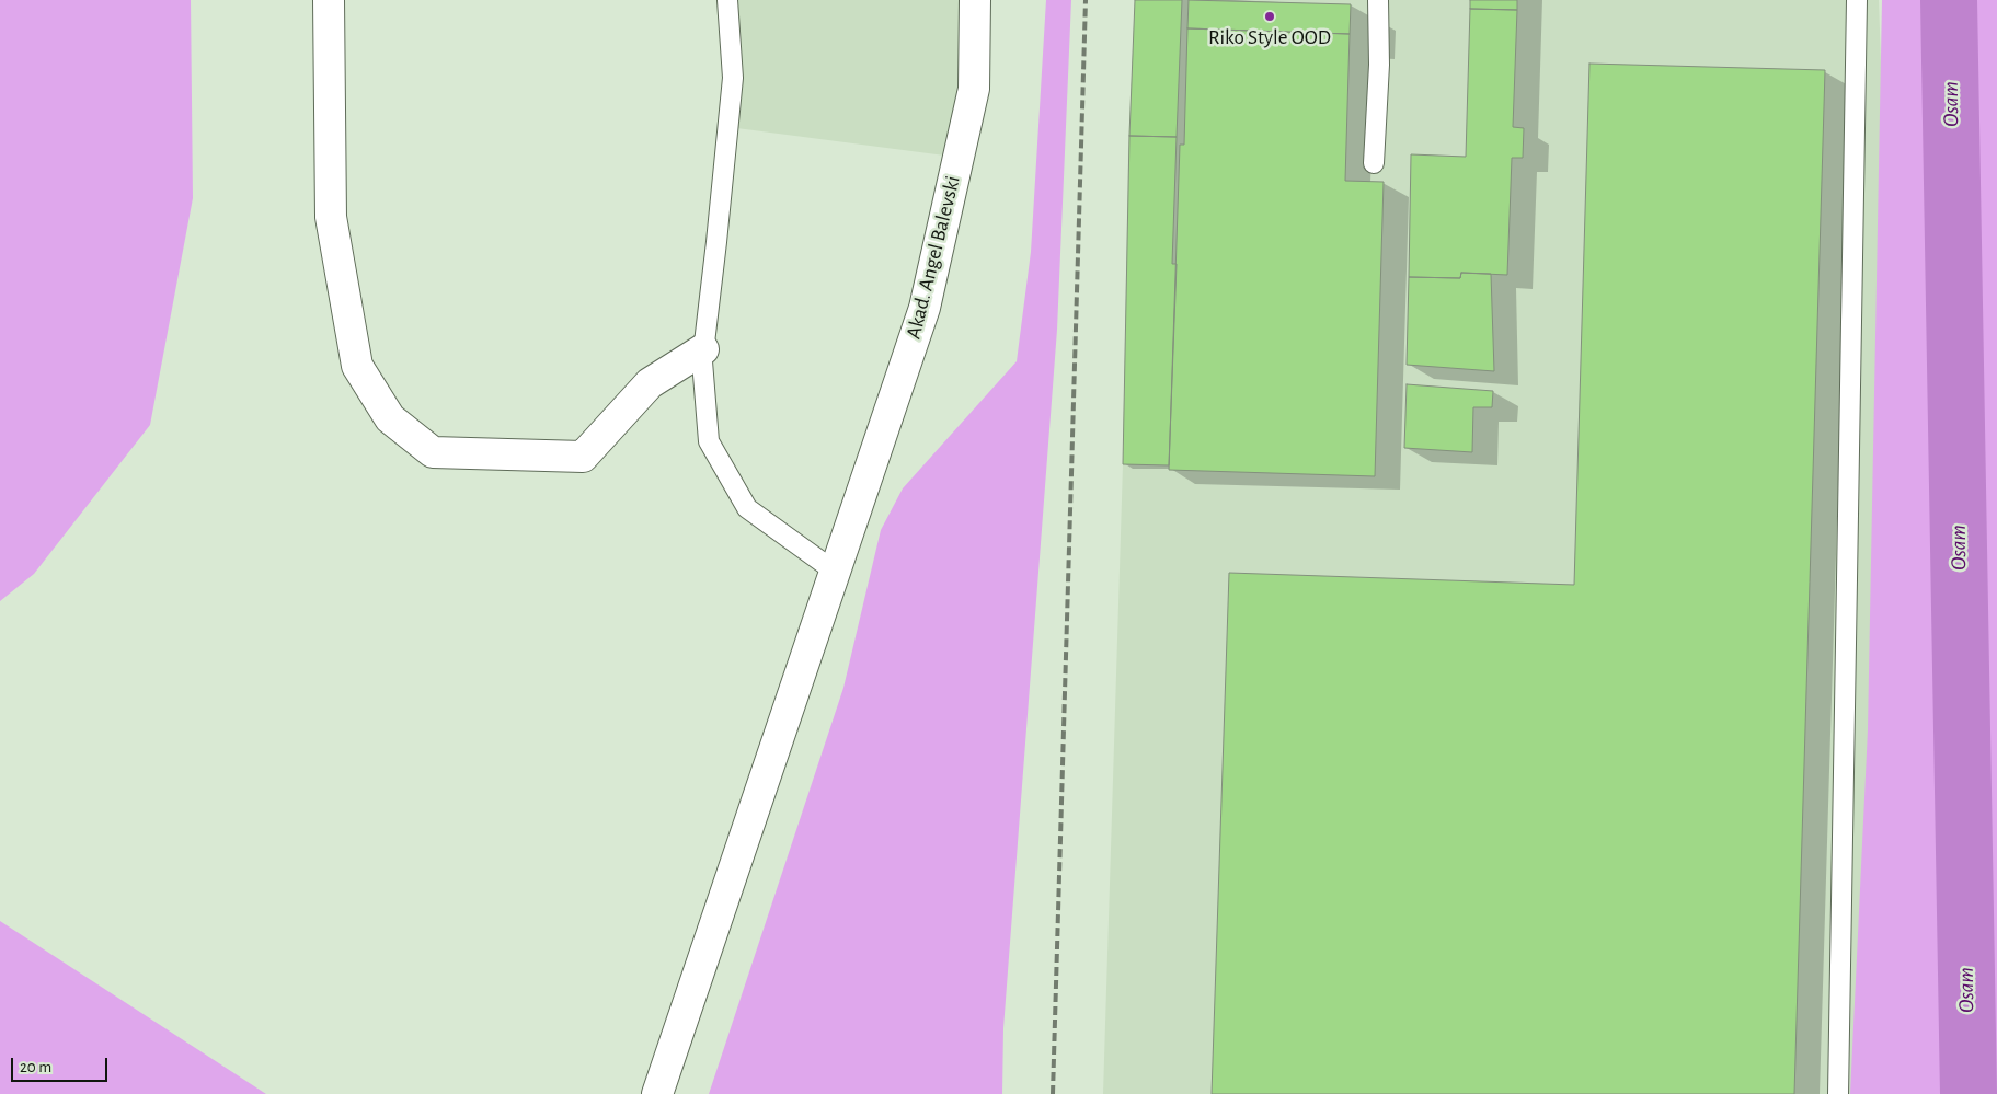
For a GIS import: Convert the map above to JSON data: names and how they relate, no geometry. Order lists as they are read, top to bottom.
{
  "streets": {
    "street": ["Akad. Angel Balevski"]
  },
  "water": ["Osam"],
  "places": ["Riko Style OOD"],
  "scale_bar": "20 m"
}
